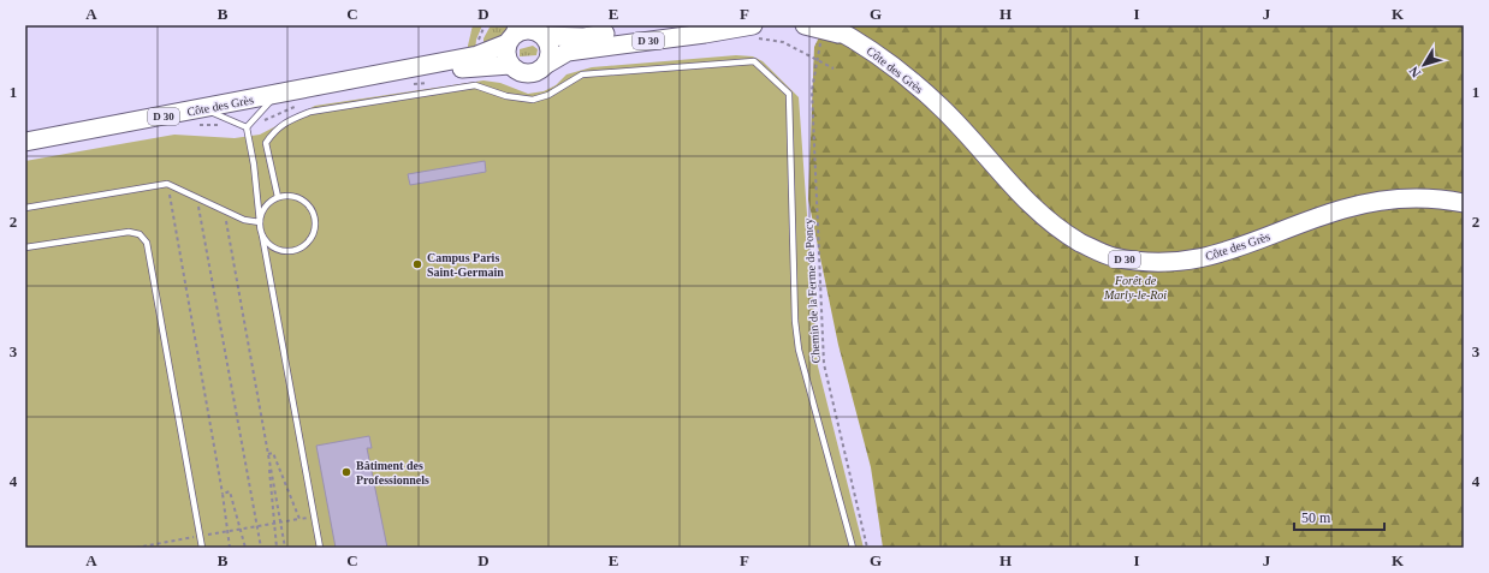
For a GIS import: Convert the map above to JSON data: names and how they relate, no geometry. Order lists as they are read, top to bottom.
{
  "streets": {
    "main road": ["D 30", "Côte des Grès"],
    "path": ["Chemin de la Ferme de Poncy"]
  },
  "crossings": [
    ["D 30", "Côte des Grès"],
    ["Côte des Grès", "Chemin de la Ferme de Poncy"]
  ],
  "parks": ["Forêt de Marly-le-Roi"],
  "places": ["Campus Paris Saint-Germain", "Bâtiment des Professionnels"],
  "scale_bar": "50 m",
  "north": "bottom left",
  "grid": {
    "columns": [
      "A",
      "B",
      "C",
      "D",
      "E",
      "F",
      "G",
      "H",
      "I",
      "J",
      "K"
    ],
    "rows": [
      "1",
      "2",
      "3",
      "4"
    ]
  }
}
